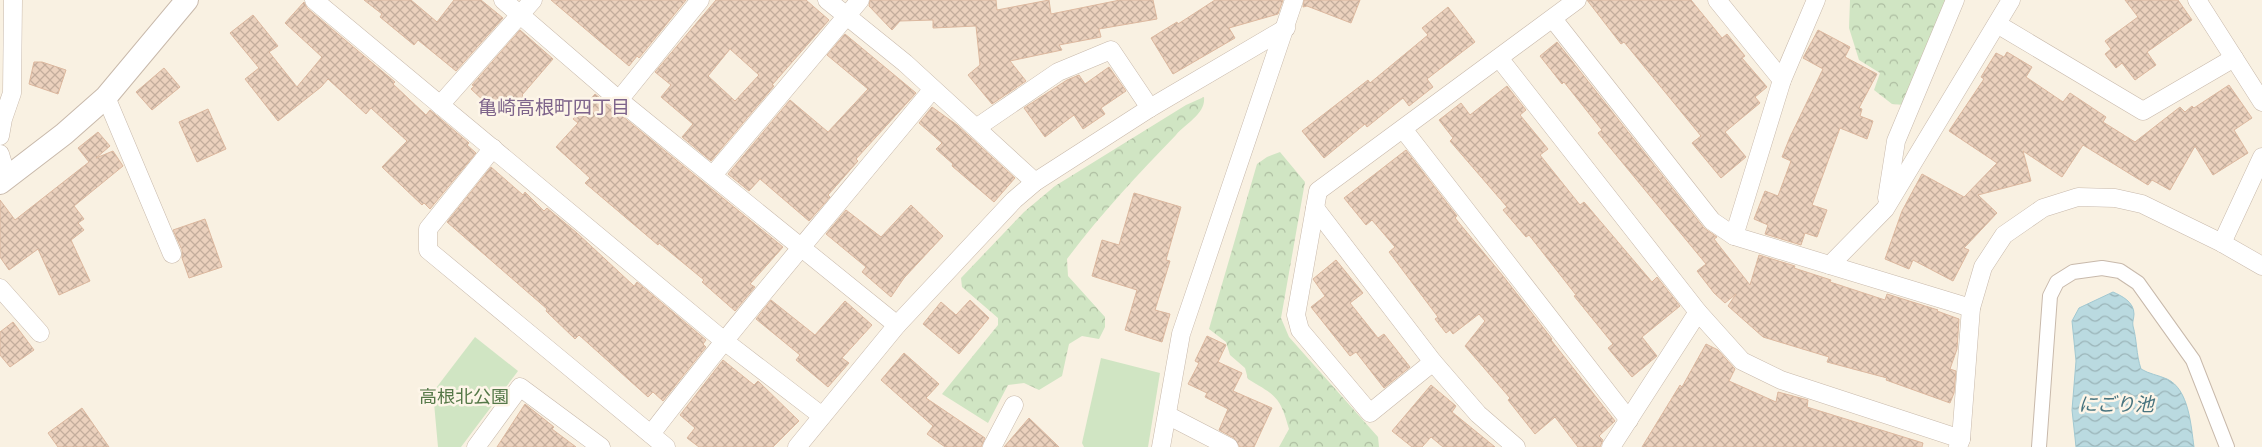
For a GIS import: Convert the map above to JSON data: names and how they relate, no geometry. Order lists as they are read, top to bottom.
{
  "districts": ["亀崎高根町四丁目"],
  "water": ["にごり池"],
  "parks": ["高根北公園"]
}
